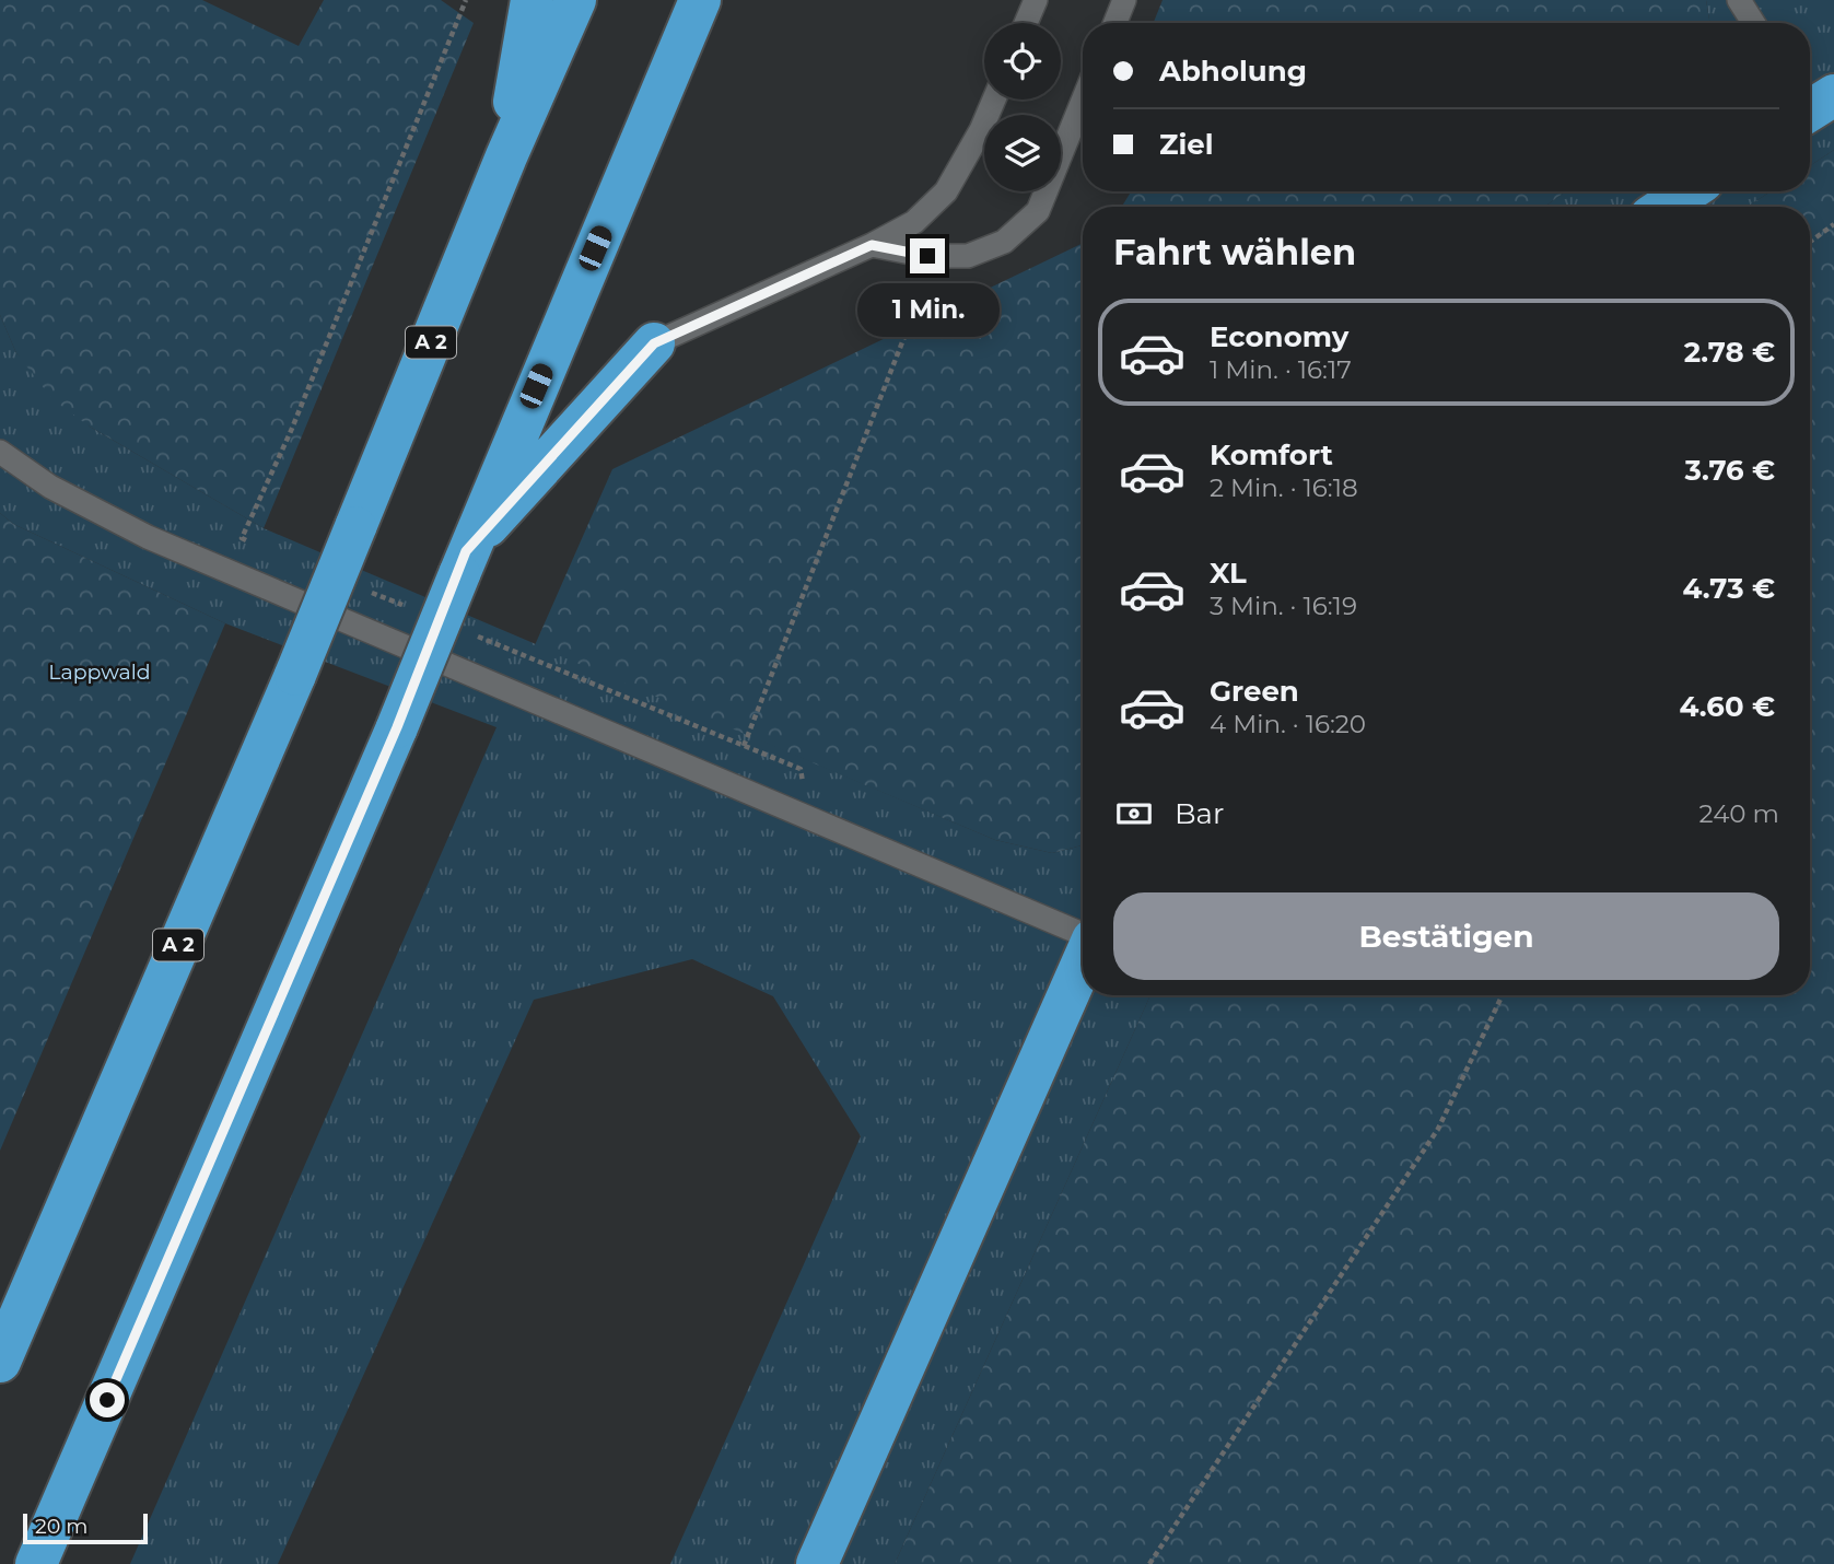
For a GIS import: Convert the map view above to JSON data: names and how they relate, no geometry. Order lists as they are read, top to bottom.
{
  "streets": {
    "highway": ["A 2"]
  },
  "parks": ["Lappwald"],
  "scale_bar": "20 m",
  "page": {
    "banner": ["Abholung", "Ziel"],
    "heading": "Fahrt wählen",
    "bubble": "1 Min.",
    "list": [
      {
        "name": "Economy",
        "note": "1 Min. · 16:17",
        "value": "2.78 €"
      },
      {
        "name": "Komfort",
        "note": "2 Min. · 16:18",
        "value": "3.76 €"
      },
      {
        "name": "XL",
        "note": "3 Min. · 16:19",
        "value": "4.73 €"
      },
      {
        "name": "Green",
        "note": "4 Min. · 16:20",
        "value": "4.60 €"
      }
    ],
    "pay": ["Bar", "240 m"],
    "buttons": "Bestätigen",
    "scale": "20 m"
  }
}
